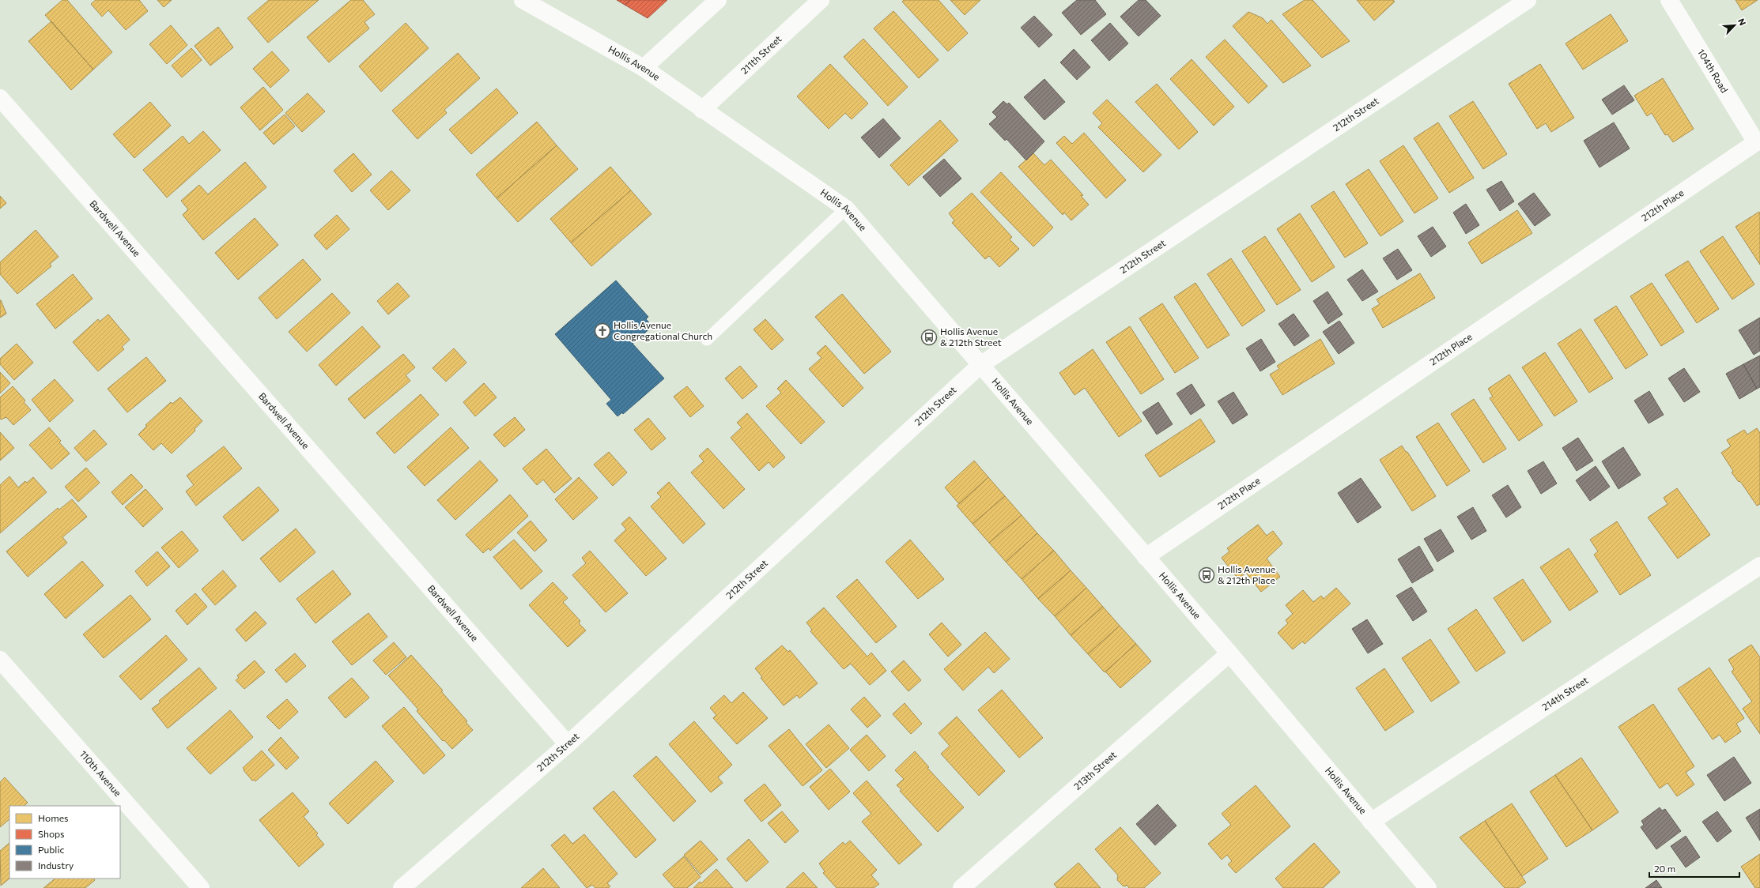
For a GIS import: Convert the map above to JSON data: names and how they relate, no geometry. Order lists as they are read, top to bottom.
{
  "streets": {
    "street": [
      "211th Street",
      "Hollis Avenue",
      "104th Road",
      "212th Street",
      "212th Place",
      "Bardwell Avenue",
      "214th Street",
      "213th Street",
      "110th Avenue"
    ]
  },
  "crossings": [
    ["211th Street", "Hollis Avenue"],
    ["Hollis Avenue", "212th Street"],
    ["Hollis Avenue", "212th Place"],
    ["Hollis Avenue", "214th Street"],
    ["Hollis Avenue", "213th Street"],
    ["104th Road", "212th Place"],
    ["212th Street", "Bardwell Avenue"]
  ],
  "places": {
    "church": ["Hollis Avenue Congregational Church"],
    "bus stop": ["Hollis Avenue & 212th Street", "Hollis Avenue & 212th Place"]
  },
  "legend": [
    "Homes",
    "Shops",
    "Public",
    "Industry"
  ],
  "scale_bar": "20 m",
  "north": "top right"
}
